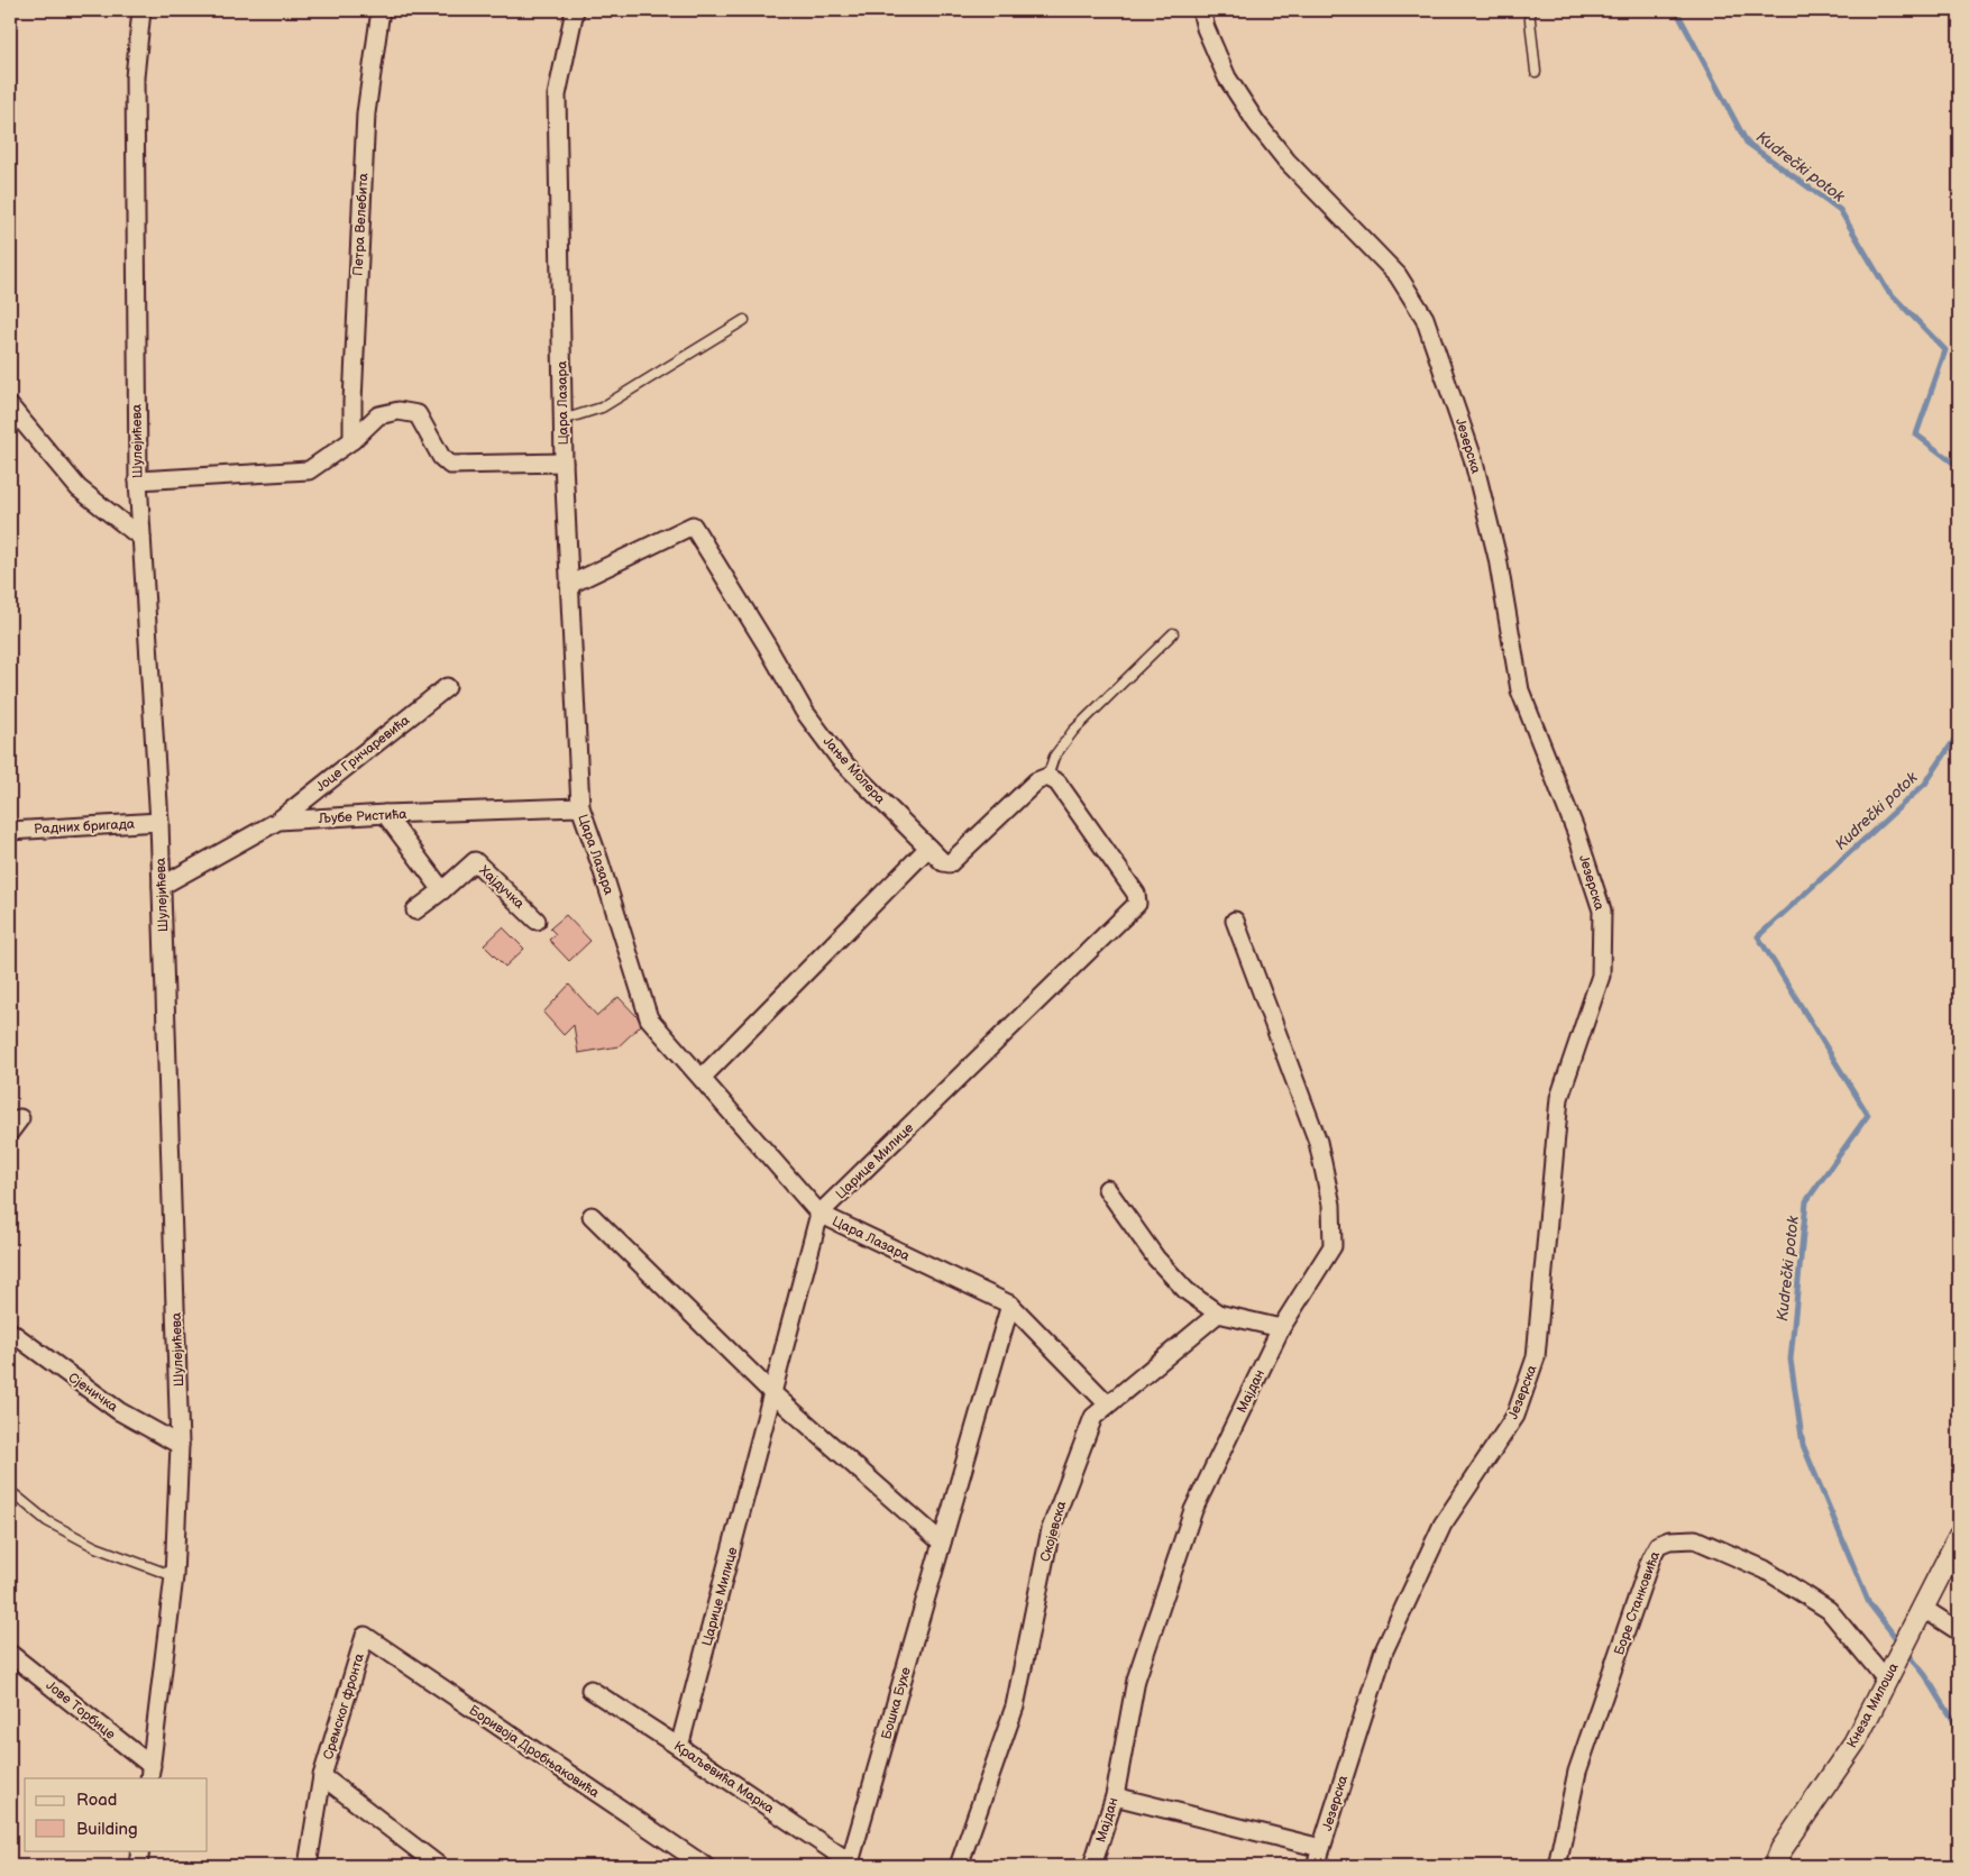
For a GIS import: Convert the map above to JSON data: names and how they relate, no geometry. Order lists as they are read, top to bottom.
{
  "streets": {
    "street": [
      "Петра Велебита",
      "Цара Лазара",
      "Шулејићева",
      "Језерска",
      "Јоце Грнчаревића",
      "Јање Молера",
      "Љубе Ристића",
      "Радних бригада",
      "Хајдучка",
      "Царице Милице",
      "Мајдан",
      "Сјеничка",
      "Скојевска",
      "Боре Станковића",
      "Бошка Бухе",
      "Кнеза Милоша",
      "Сремског фронта",
      "Јове Торбице",
      "Боривоја Дробњаковића",
      "Краљевића Марка"
    ]
  },
  "crossings": [
    ["Цара Лазара", "Јање Молера"],
    ["Цара Лазара", "Љубе Ристића"],
    ["Цара Лазара", "Царице Милице"],
    ["Цара Лазара", "Скојевска"],
    ["Цара Лазара", "Бошка Бухе"],
    ["Шулејићева", "Љубе Ристића"],
    ["Шулејићева", "Радних бригада"],
    ["Шулејићева", "Сјеничка"],
    ["Шулејићева", "Јове Торбице"],
    ["Јоце Грнчаревића", "Љубе Ристића"],
    ["Царице Милице", "Краљевића Марка"],
    ["Боре Станковића", "Кнеза Милоша"],
    ["Бошка Бухе", "Краљевића Марка"],
    ["Сремског фронта", "Боривоја Дробњаковића"]
  ],
  "water": ["Kudrečki potok"],
  "legend": ["Road", "Building"]
}
